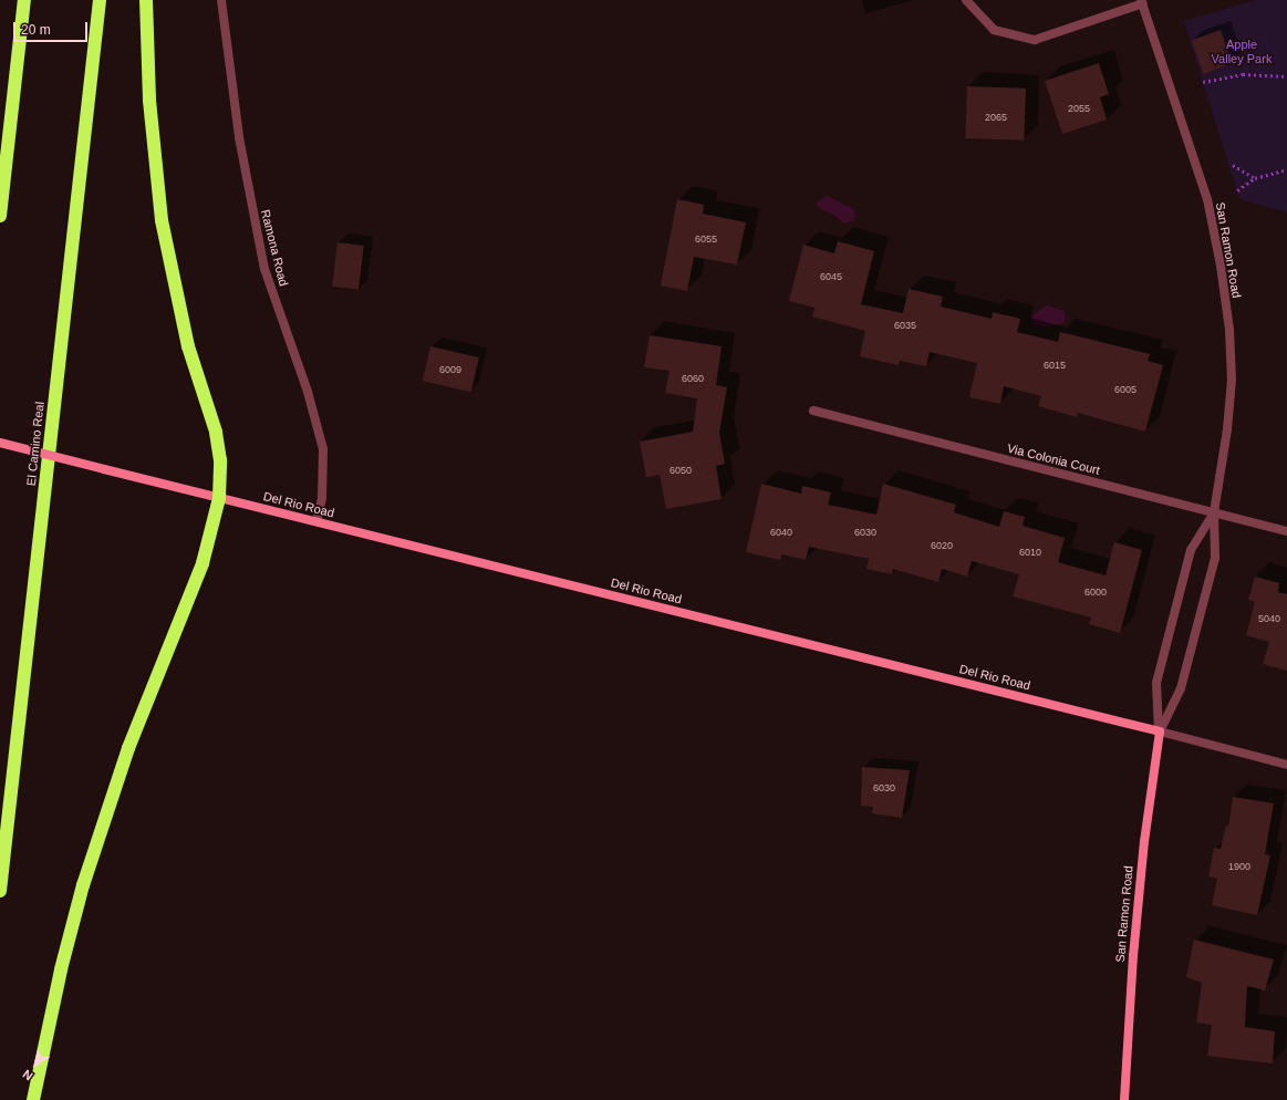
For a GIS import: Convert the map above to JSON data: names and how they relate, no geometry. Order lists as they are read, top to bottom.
{
  "streets": {
    "highway": ["El Camino Real"],
    "street": [
      "Ramona Road",
      "San Ramon Road",
      "Via Colonia Court",
      "Del Rio Road"
    ]
  },
  "crossings": [
    ["Ramona Road", "Del Rio Road"],
    ["San Ramon Road", "Via Colonia Court"],
    ["San Ramon Road", "Del Rio Road"]
  ],
  "parks": ["Apple Valley Park"],
  "house_numbers": [
    "2055",
    "2065",
    "6055",
    "6045",
    "6035",
    "6015",
    "6009",
    "6060",
    "6005",
    "6050",
    "6040",
    "6030",
    "6020",
    "6010",
    "6000",
    "5040",
    "6030",
    "1900"
  ],
  "scale_bar": "20 m",
  "north": "bottom left"
}
